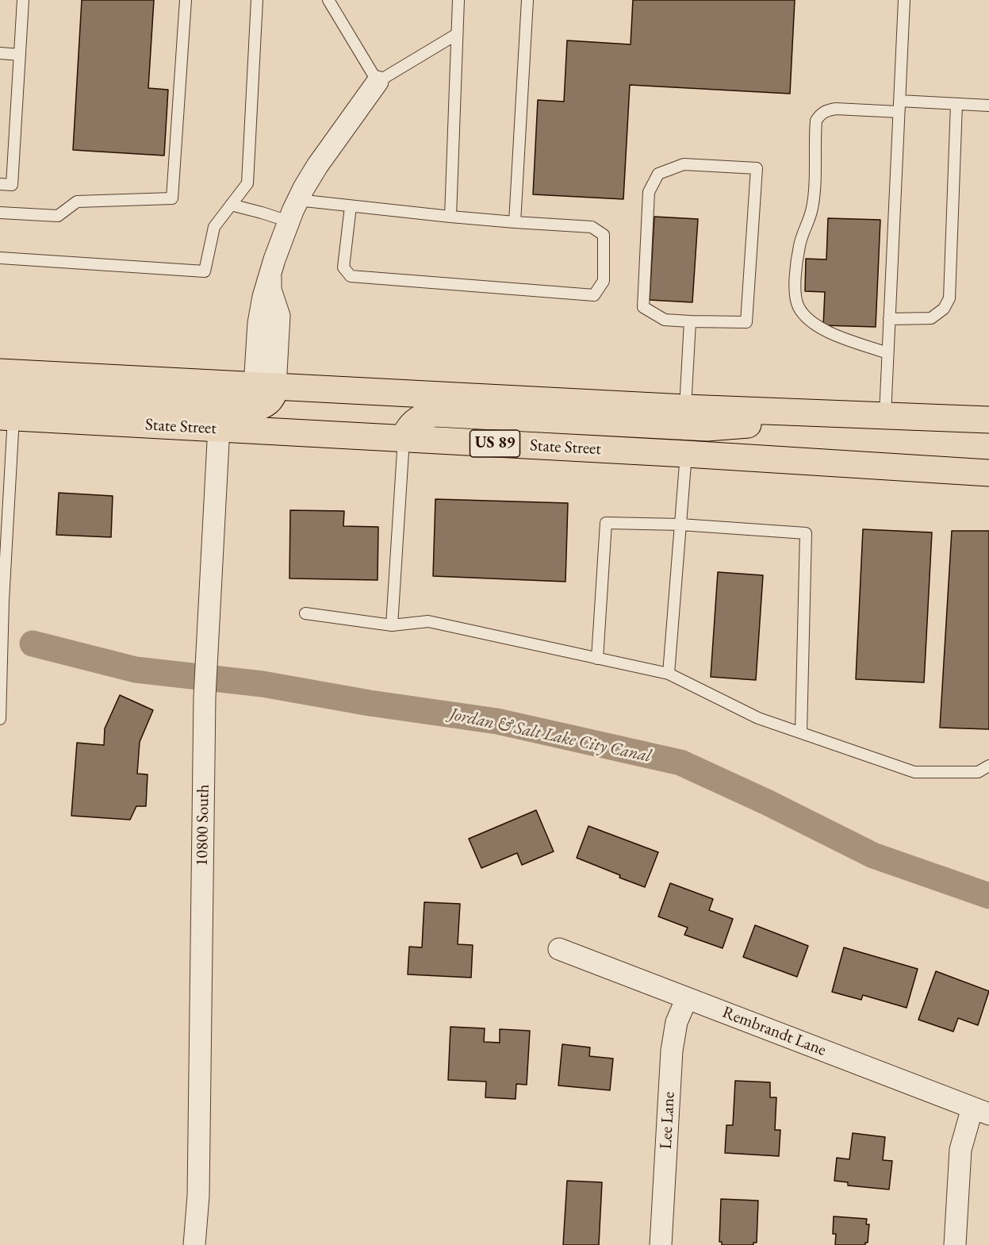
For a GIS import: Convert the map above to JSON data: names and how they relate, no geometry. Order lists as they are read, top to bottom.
{
  "streets": {
    "main road": ["State Street", "US 89"],
    "street": ["10800 South", "Rembrandt Lane", "Lee Lane"]
  },
  "crossings": [
    ["State Street", "10800 South"],
    ["Rembrandt Lane", "Lee Lane"]
  ],
  "water": ["Jordan & Salt Lake City Canal"]
}
